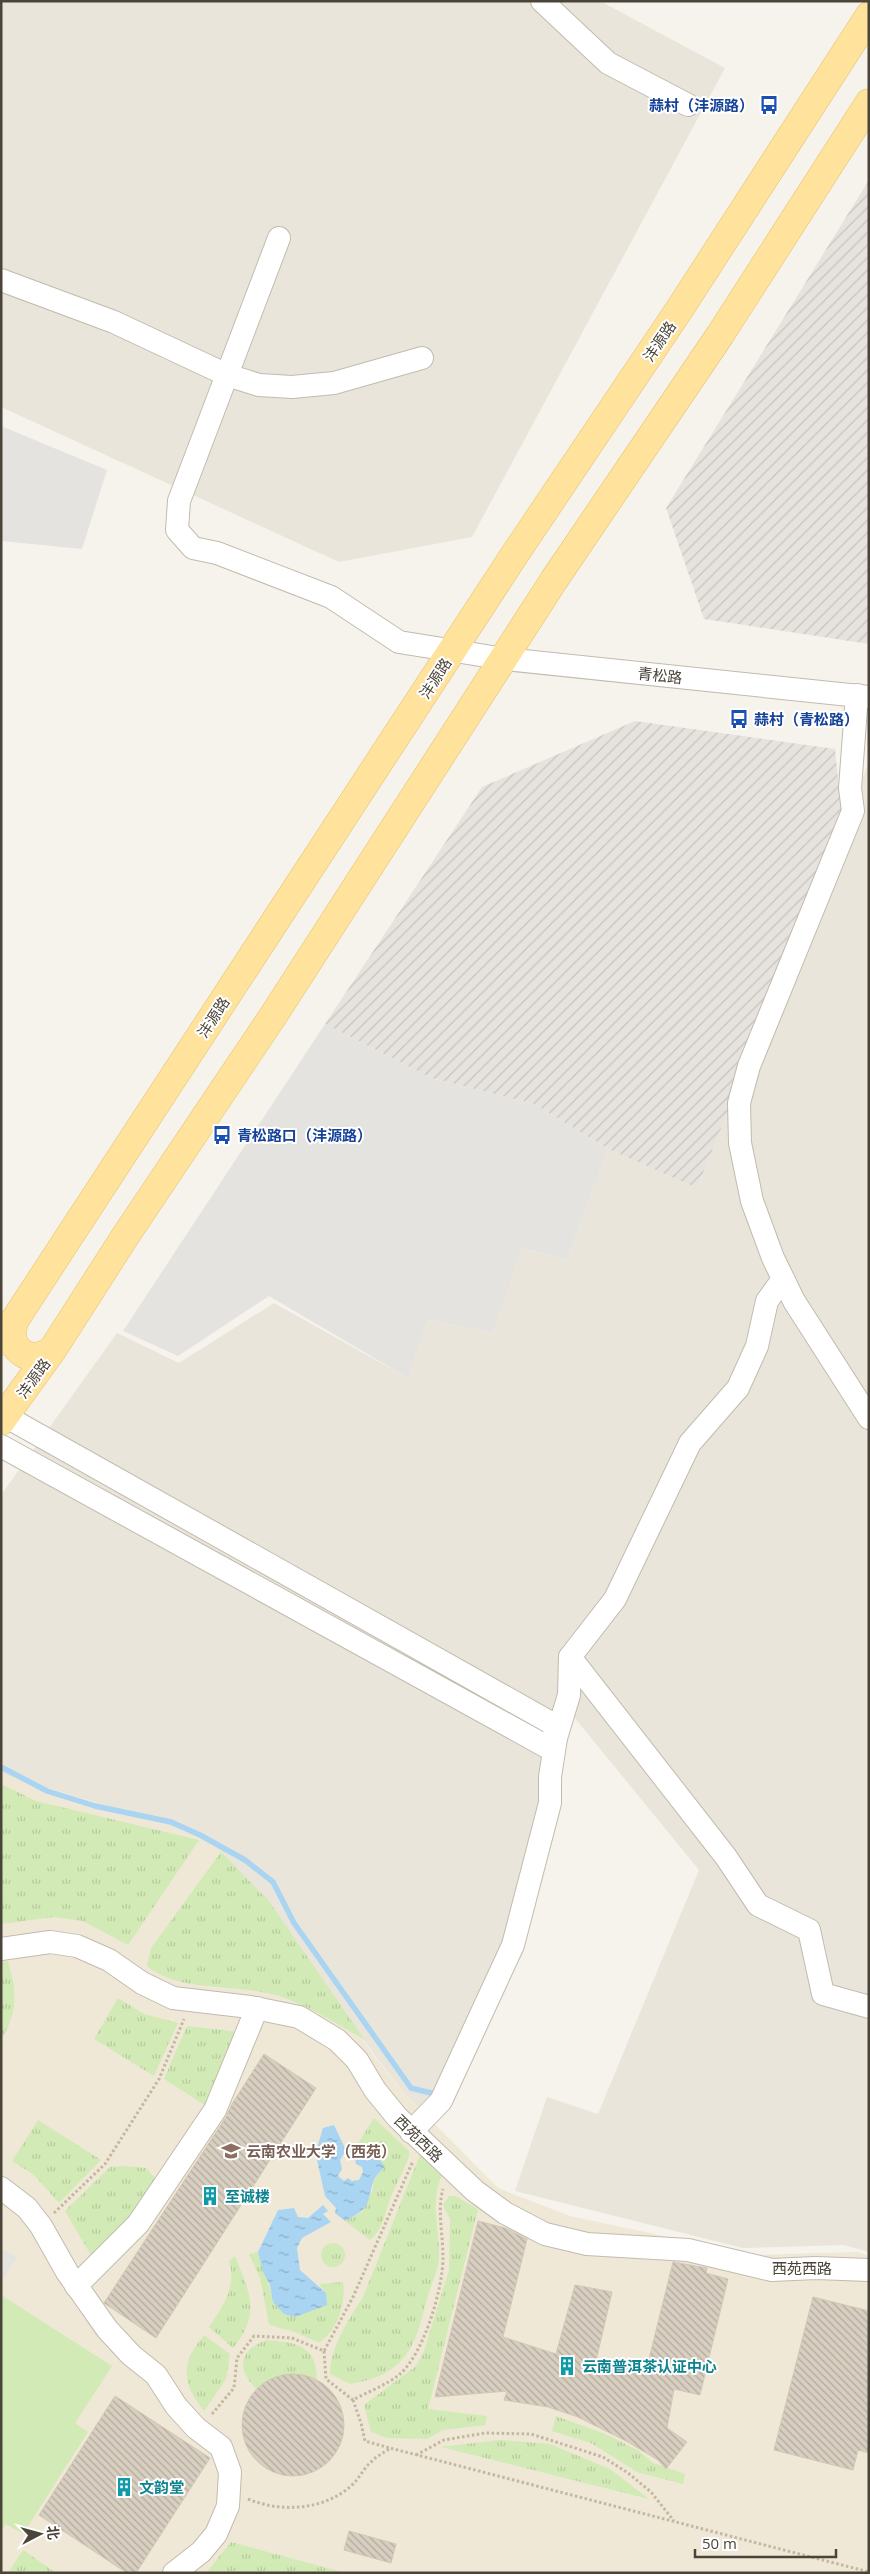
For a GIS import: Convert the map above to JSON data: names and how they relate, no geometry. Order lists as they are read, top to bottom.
{
  "streets": {
    "main road": ["沣源路"],
    "street": ["青松路", "西苑西路"]
  },
  "crossings": [
    ["沣源路", "青松路"]
  ],
  "places": {
    "bus stop": ["蒜村（沣源路）", "蒜村（青松路）", "青松路口（沣源路）"],
    "school or university": ["云南农业大学（西苑）"],
    "building": ["至诚楼", "云南普洱茶认证中心", "文韵堂"]
  },
  "scale_bar": "50 m",
  "north": "right"
}
